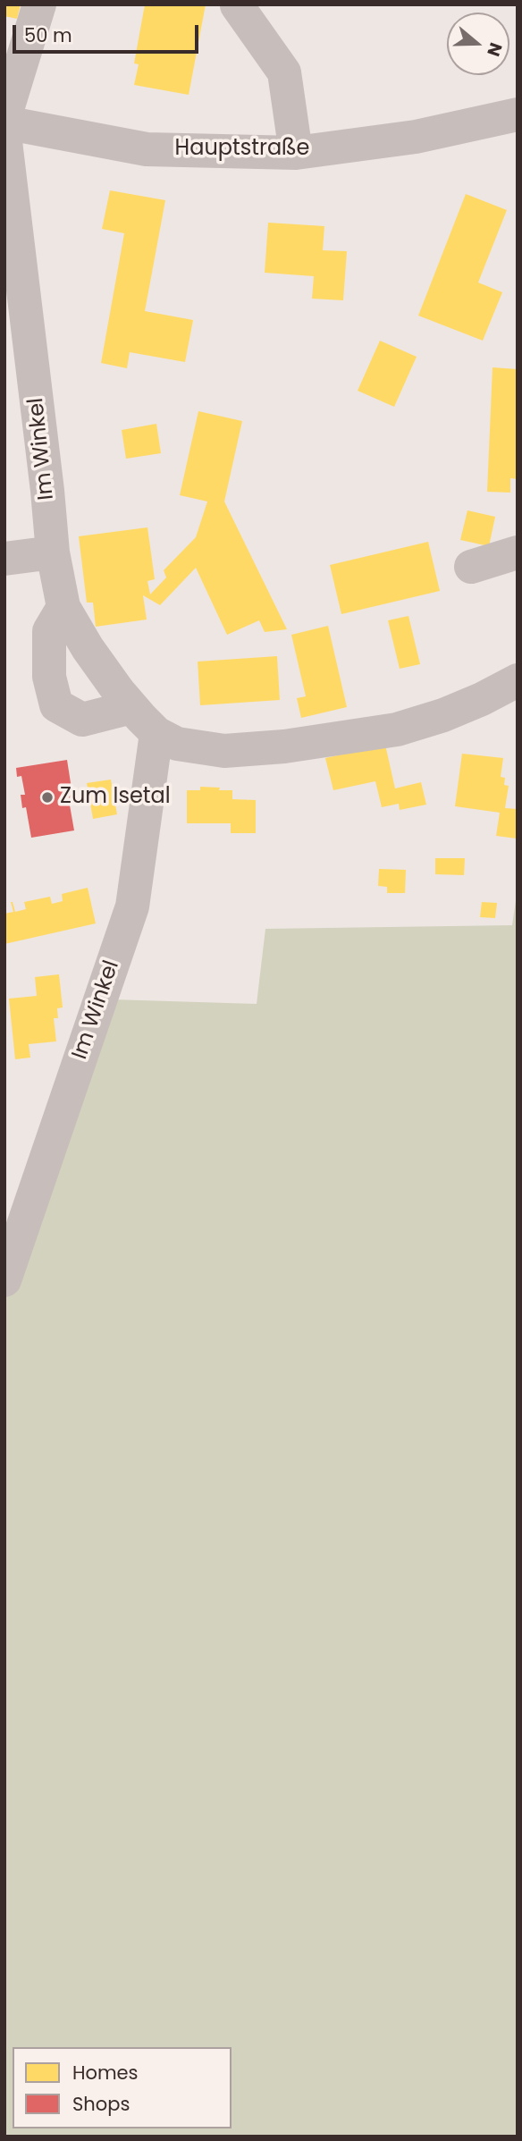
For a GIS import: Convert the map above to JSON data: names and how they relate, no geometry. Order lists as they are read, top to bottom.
{
  "streets": {
    "street": ["Hauptstraße", "Im Winkel"]
  },
  "places": ["Zum Isetal"],
  "legend": ["Homes", "Shops"],
  "scale_bar": "50 m",
  "north": "right"
}
